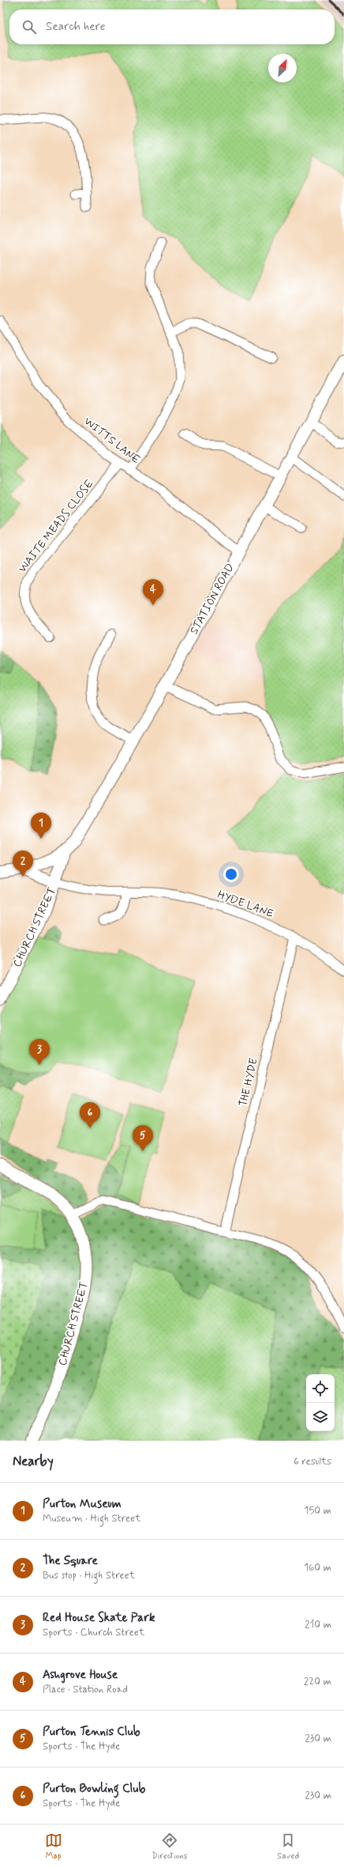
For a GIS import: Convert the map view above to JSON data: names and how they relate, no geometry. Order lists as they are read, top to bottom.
{
  "streets": {
    "street": [
      "WITTS LANE",
      "WAITE MEADS CLOSE",
      "STATION ROAD",
      "HYDE LANE",
      "CHURCH STREET",
      "THE HYDE"
    ]
  },
  "crossings": [
    ["WITTS LANE", "WAITE MEADS CLOSE"],
    ["WITTS LANE", "STATION ROAD"],
    ["STATION ROAD", "CHURCH STREET"],
    ["HYDE LANE", "CHURCH STREET"],
    ["HYDE LANE", "THE HYDE"]
  ],
  "north": "top right",
  "page": {
    "search": "Search here",
    "pins": [
      "4",
      "1",
      "2",
      "3",
      "6",
      "5"
    ],
    "heading": ["Nearby", "6 results"],
    "list": [
      {
        "mark": "1",
        "name": "Purton Museum",
        "note": "Museum · High Street",
        "value": "150 m"
      },
      {
        "mark": "2",
        "name": "The Square",
        "note": "Bus stop · High Street",
        "value": "160 m"
      },
      {
        "mark": "3",
        "name": "Red House Skate Park",
        "note": "Sports · Church Street",
        "value": "210 m"
      },
      {
        "mark": "4",
        "name": "Ashgrove House",
        "note": "Place · Station Road",
        "value": "220 m"
      },
      {
        "mark": "5",
        "name": "Purton Tennis Club",
        "note": "Sports · The Hyde",
        "value": "230 m"
      },
      {
        "mark": "6",
        "name": "Purton Bowling Club",
        "note": "Sports · The Hyde",
        "value": "230 m"
      }
    ],
    "nav": ["Map", "Directions", "Saved"]
  }
}
